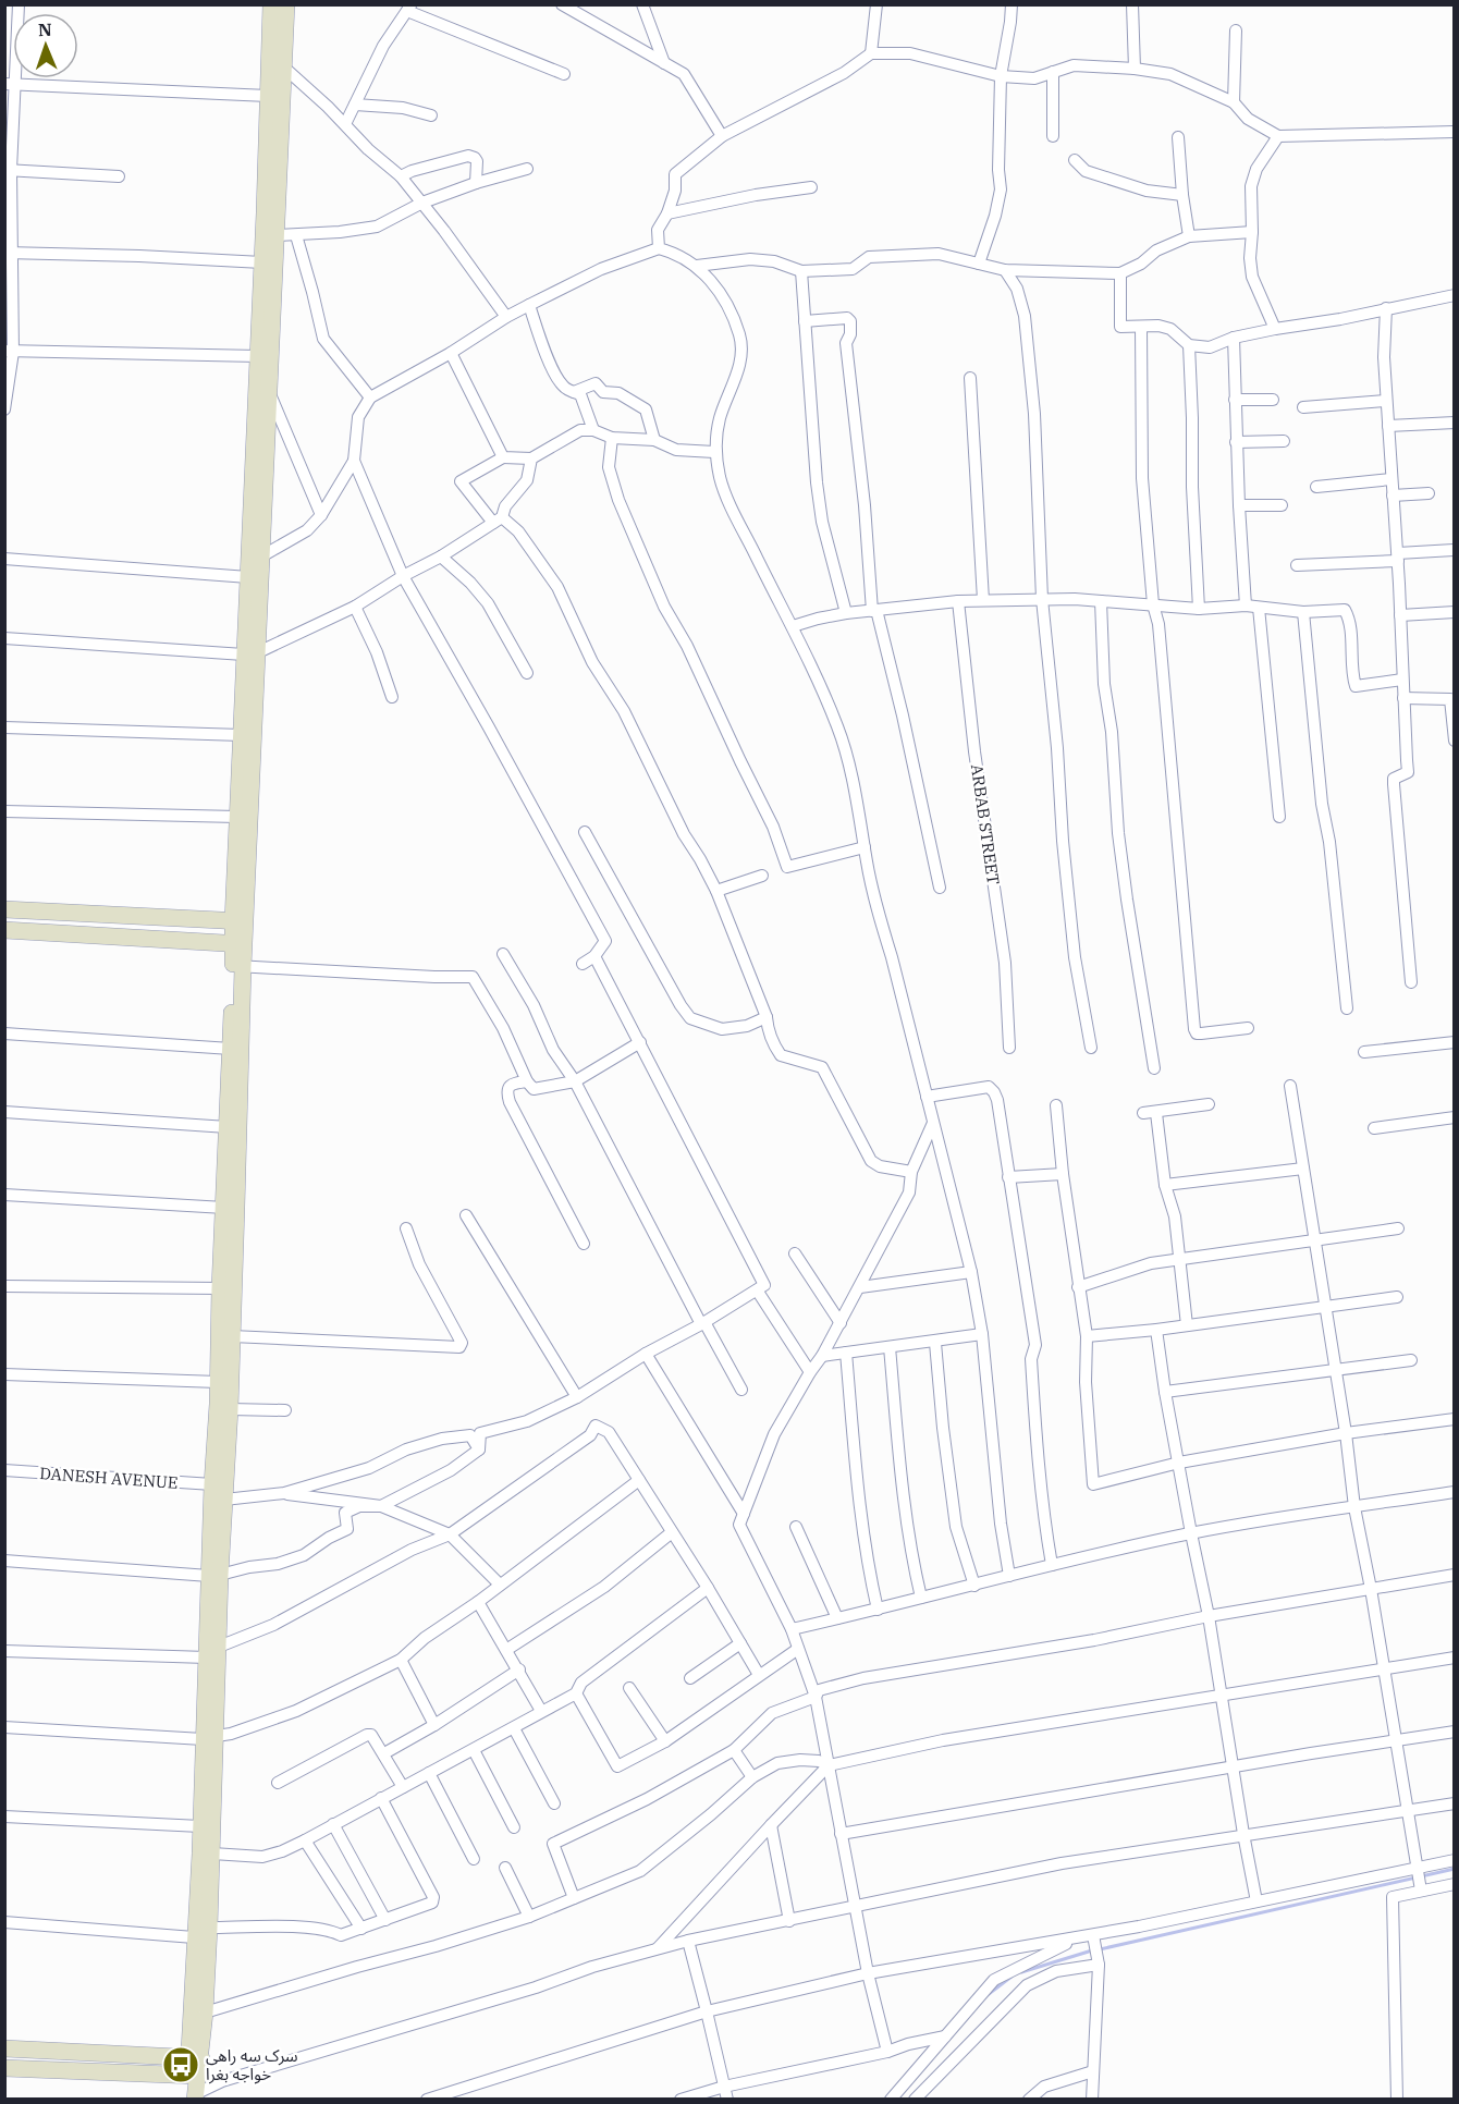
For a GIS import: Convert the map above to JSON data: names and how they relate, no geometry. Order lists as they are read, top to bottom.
{
  "streets": {
    "street": ["ARBAB STREET", "DANESH AVENUE"]
  },
  "places": {
    "bus stop": ["سرک سه راهی خواجه بغرا"]
  },
  "north": "top"
}
